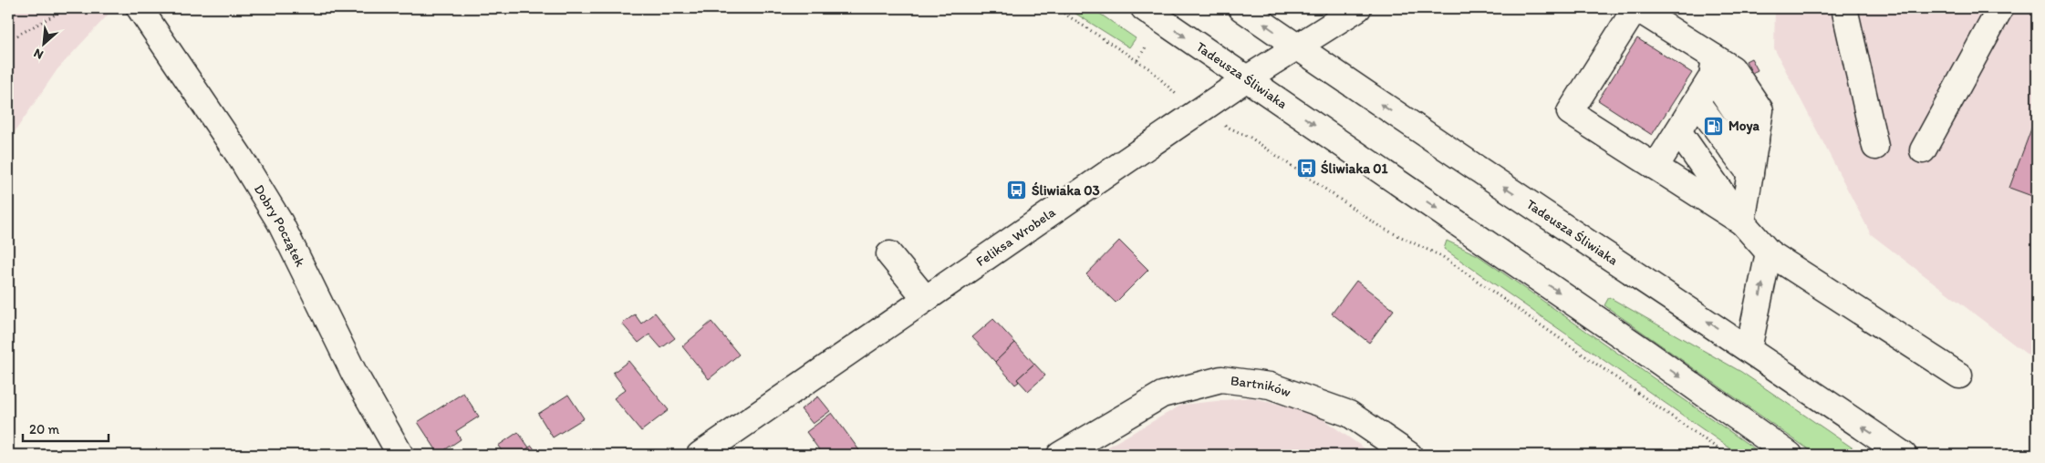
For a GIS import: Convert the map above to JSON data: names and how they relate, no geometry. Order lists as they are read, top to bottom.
{
  "streets": {
    "street": [
      "Tadeusza Śliwiaka",
      "Dobry Początek",
      "Feliksa Wrobela",
      "Bartników"
    ]
  },
  "crossings": [
    ["Tadeusza Śliwiaka", "Feliksa Wrobela"]
  ],
  "places": {
    "fuel station": ["Moya"],
    "bus stop": ["Śliwiaka 01", "Śliwiaka 03"]
  },
  "scale_bar": "20 m",
  "north": "bottom left"
}
